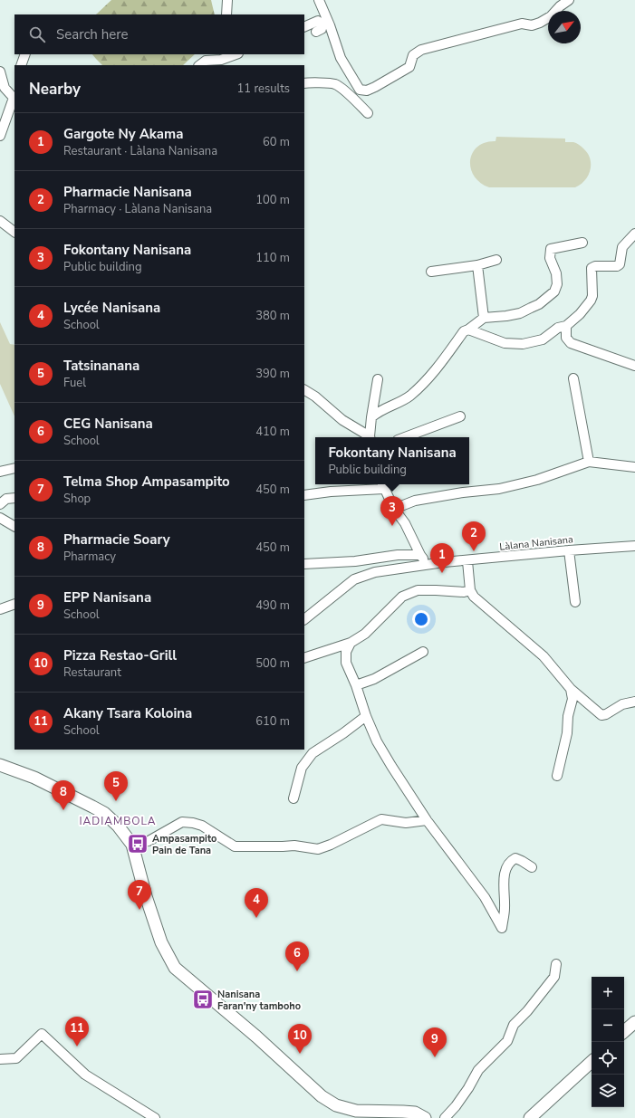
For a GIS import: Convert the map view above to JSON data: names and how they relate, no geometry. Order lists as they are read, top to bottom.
{
  "streets": {
    "street": ["Làlana Nanisana"]
  },
  "districts": ["IADIAMBOLA"],
  "places": {
    "bus stop": ["Ampasampito Pain de Tana", "Nanisana Faran'ny tamboho"]
  },
  "north": "top right",
  "page": {
    "search": "Search here",
    "heading": ["Nearby", "11 results"],
    "list": [
      {
        "mark": "1",
        "name": "Gargote Ny Akama",
        "note": "Restaurant · Làlana Nanisana",
        "value": "60 m"
      },
      {
        "mark": "2",
        "name": "Pharmacie Nanisana",
        "note": "Pharmacy · Làlana Nanisana",
        "value": "100 m"
      },
      {
        "mark": "3",
        "name": "Fokontany Nanisana",
        "note": "Public building",
        "value": "110 m"
      },
      {
        "mark": "4",
        "name": "Lycée Nanisana",
        "note": "School",
        "value": "380 m"
      },
      {
        "mark": "5",
        "name": "Tatsinanana",
        "note": "Fuel",
        "value": "390 m"
      },
      {
        "mark": "6",
        "name": "CEG Nanisana",
        "note": "School",
        "value": "410 m"
      },
      {
        "mark": "7",
        "name": "Telma Shop Ampasampito",
        "note": "Shop",
        "value": "450 m"
      },
      {
        "mark": "8",
        "name": "Pharmacie Soary",
        "note": "Pharmacy",
        "value": "450 m"
      },
      {
        "mark": "9",
        "name": "EPP Nanisana",
        "note": "School",
        "value": "490 m"
      },
      {
        "mark": "10",
        "name": "Pizza Restao-Grill",
        "note": "Restaurant",
        "value": "500 m"
      },
      {
        "mark": "11",
        "name": "Akany Tsara Koloina",
        "note": "School",
        "value": "610 m"
      }
    ],
    "popup": ["Fokontany Nanisana", "Public building"],
    "pins": [
      "3",
      "2",
      "1",
      "5",
      "8",
      "7",
      "4",
      "6",
      "11",
      "10",
      "9"
    ],
    "map_buttons": ["+", "−"]
  }
}
